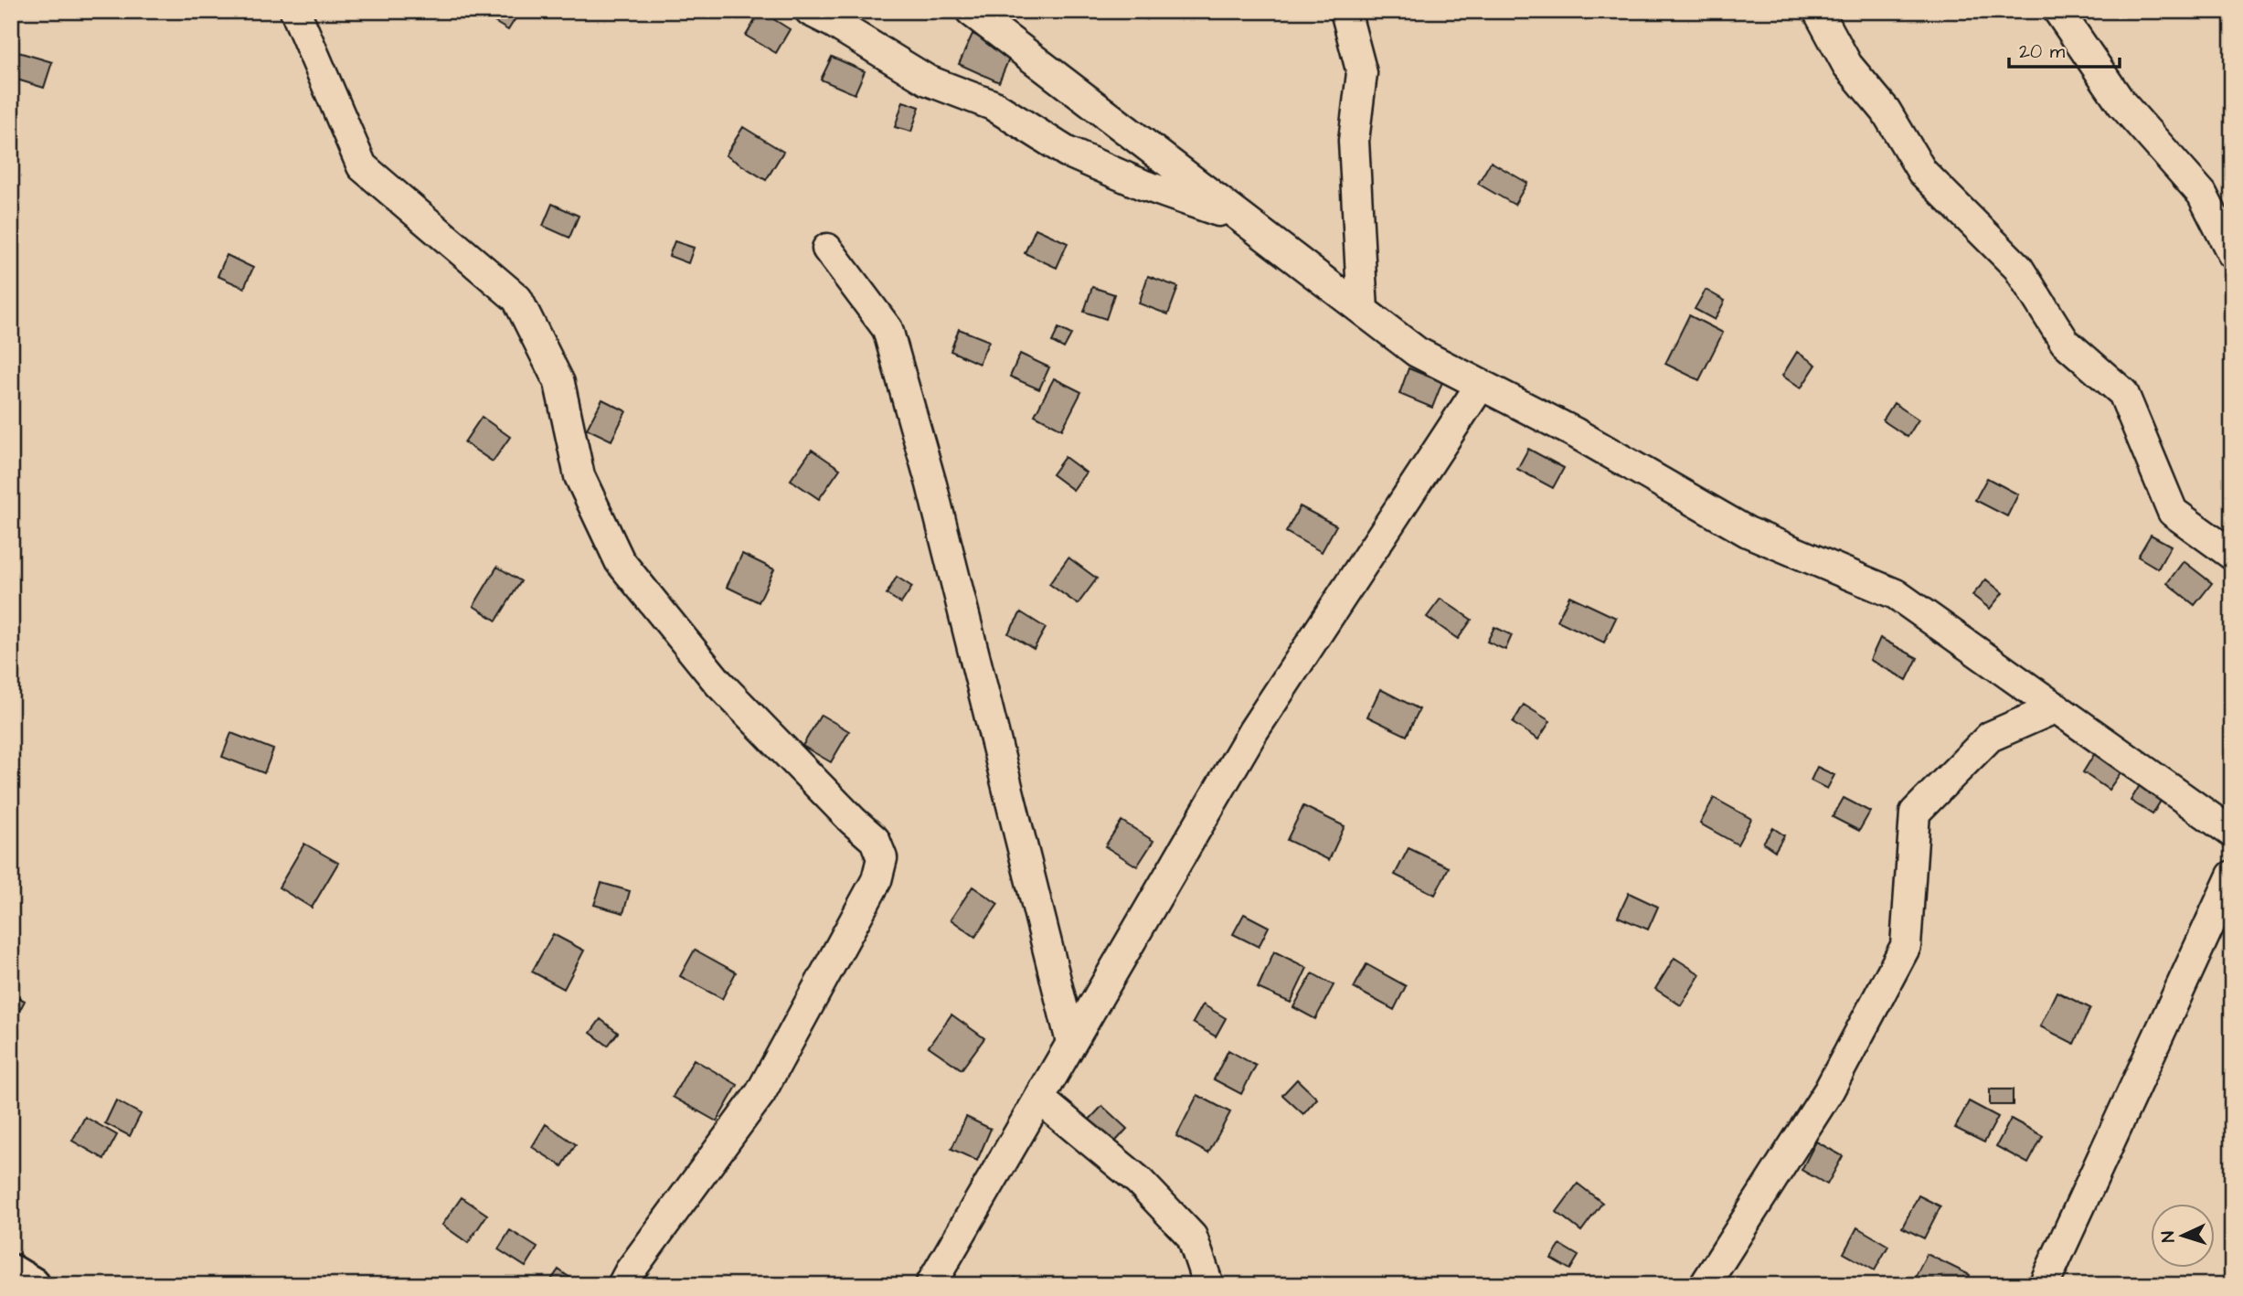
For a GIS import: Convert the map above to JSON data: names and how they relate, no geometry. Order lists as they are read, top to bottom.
{
  "scale_bar": "20 m",
  "north": "left"
}
